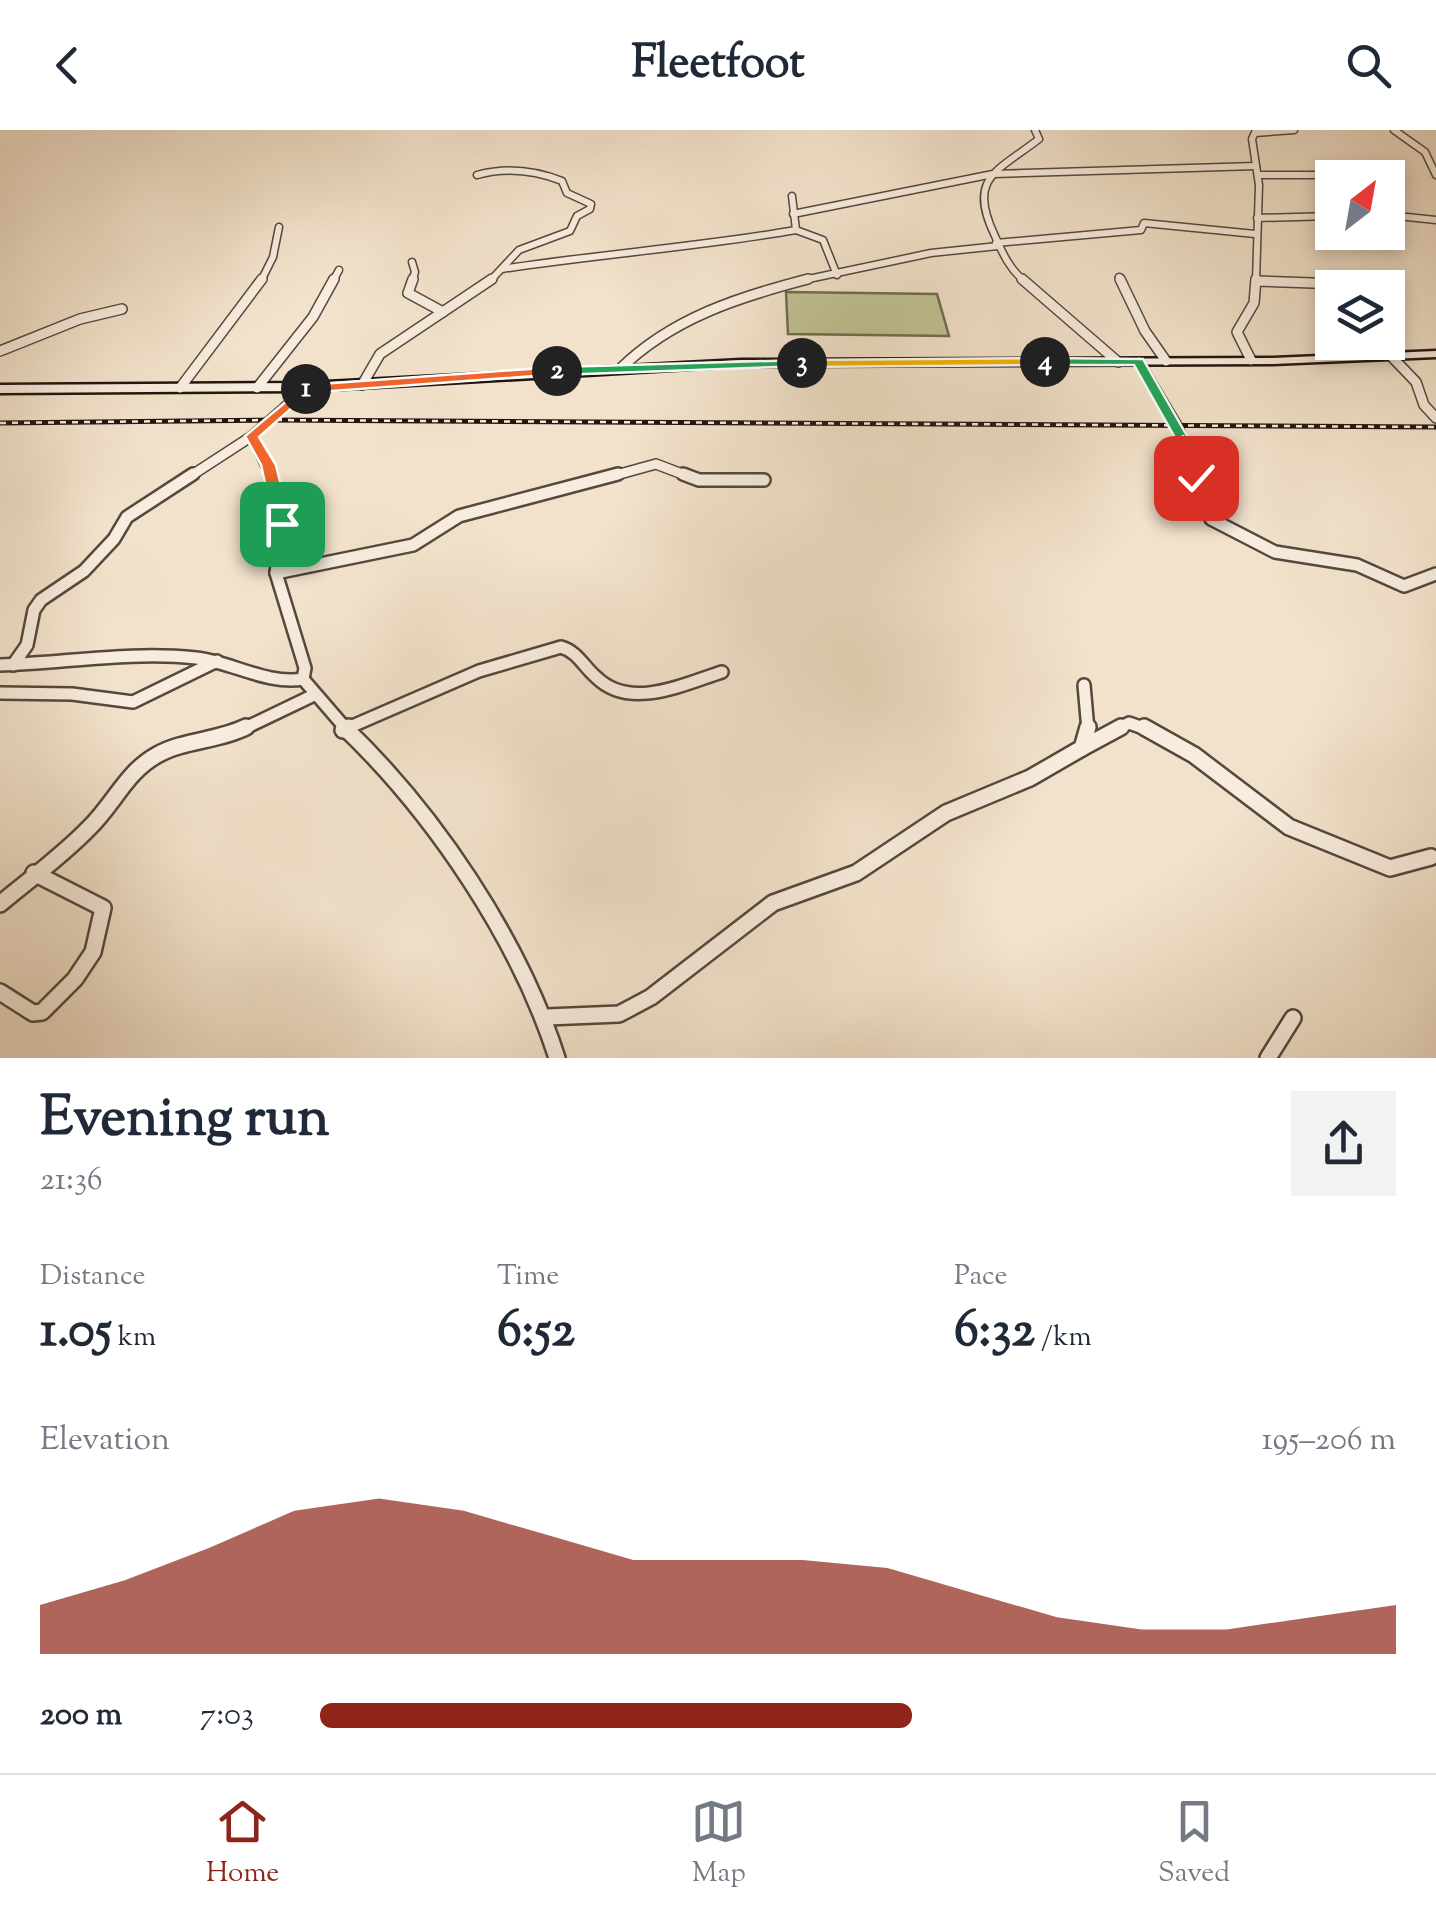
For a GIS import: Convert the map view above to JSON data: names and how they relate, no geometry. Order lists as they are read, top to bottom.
{
  "north": "top right",
  "page": {
    "header": "Fleetfoot",
    "pins": [
      "4",
      "3",
      "2",
      "1"
    ],
    "heading": ["Evening run", "21:36"],
    "stats": [
      ["Distance", "1.05 km"],
      ["Time", "6:52"],
      ["Pace", "6:32 /km"]
    ],
    "chart": ["Elevation", "195–206 m"],
    "list": [
      {
        "name": "200 m",
        "note": "7:03"
      }
    ],
    "tabs": ["Home", "Map", "Saved"]
  }
}
